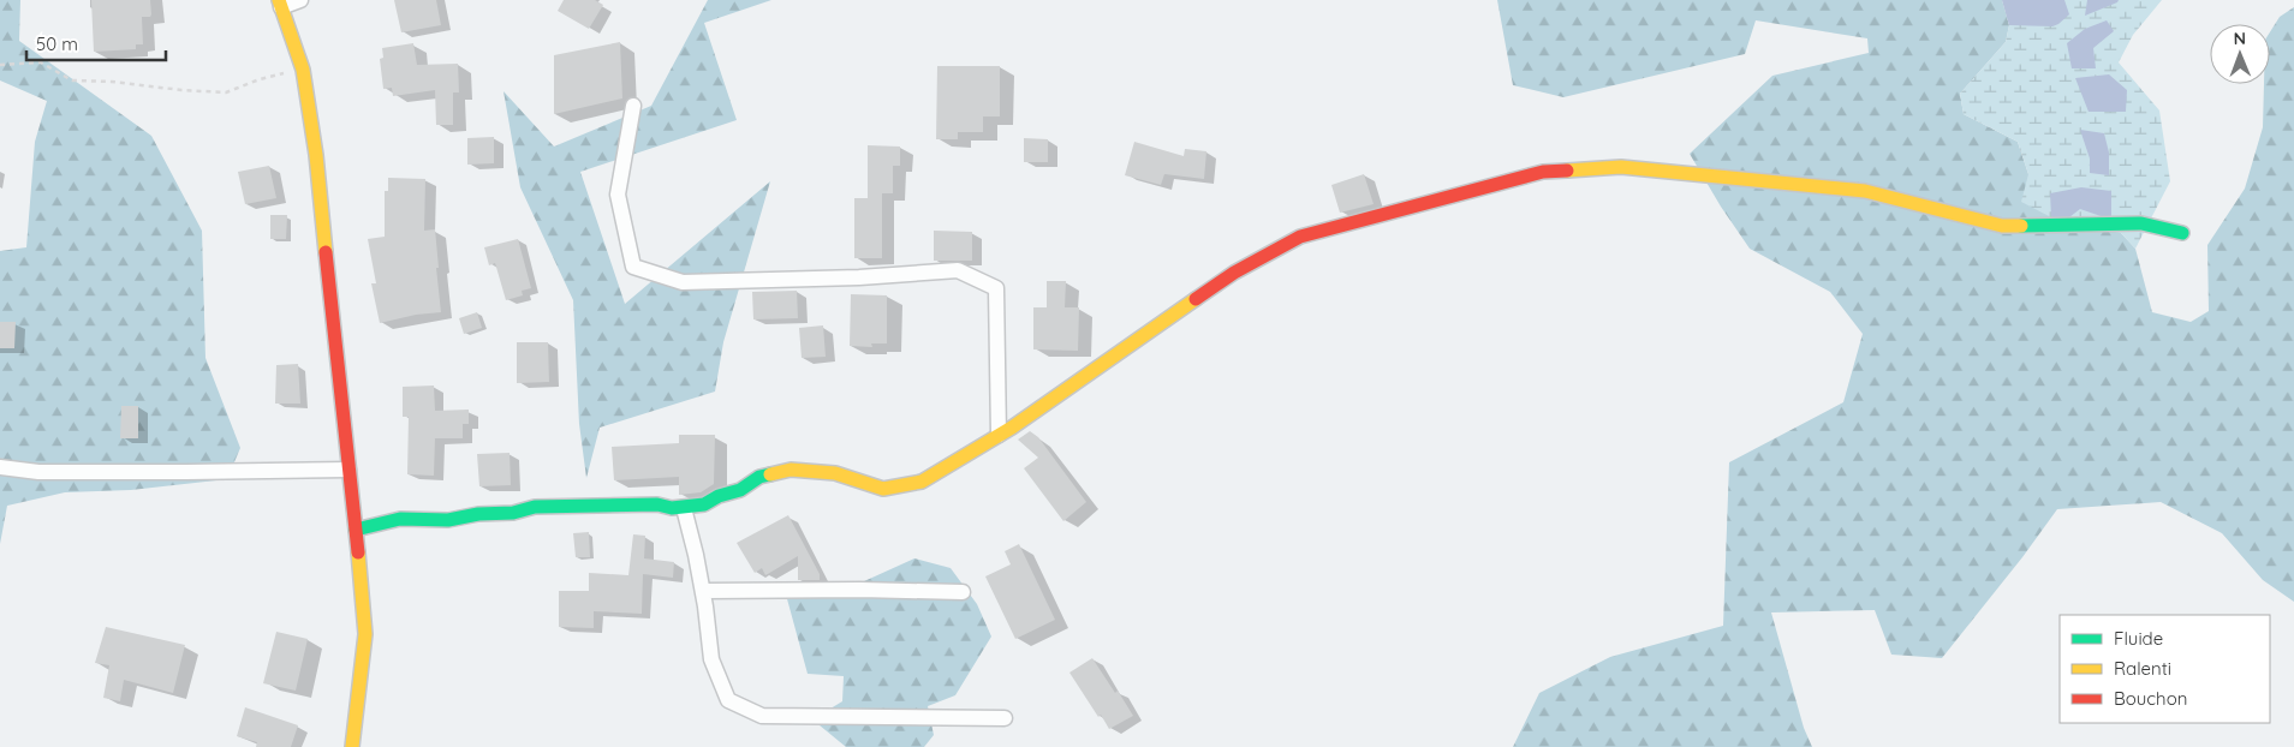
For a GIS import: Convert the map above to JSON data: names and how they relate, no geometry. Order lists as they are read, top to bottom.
{
  "legend": ["Fluide", "Ralenti", "Bouchon"],
  "scale_bar": "50 m",
  "north": "top"
}
